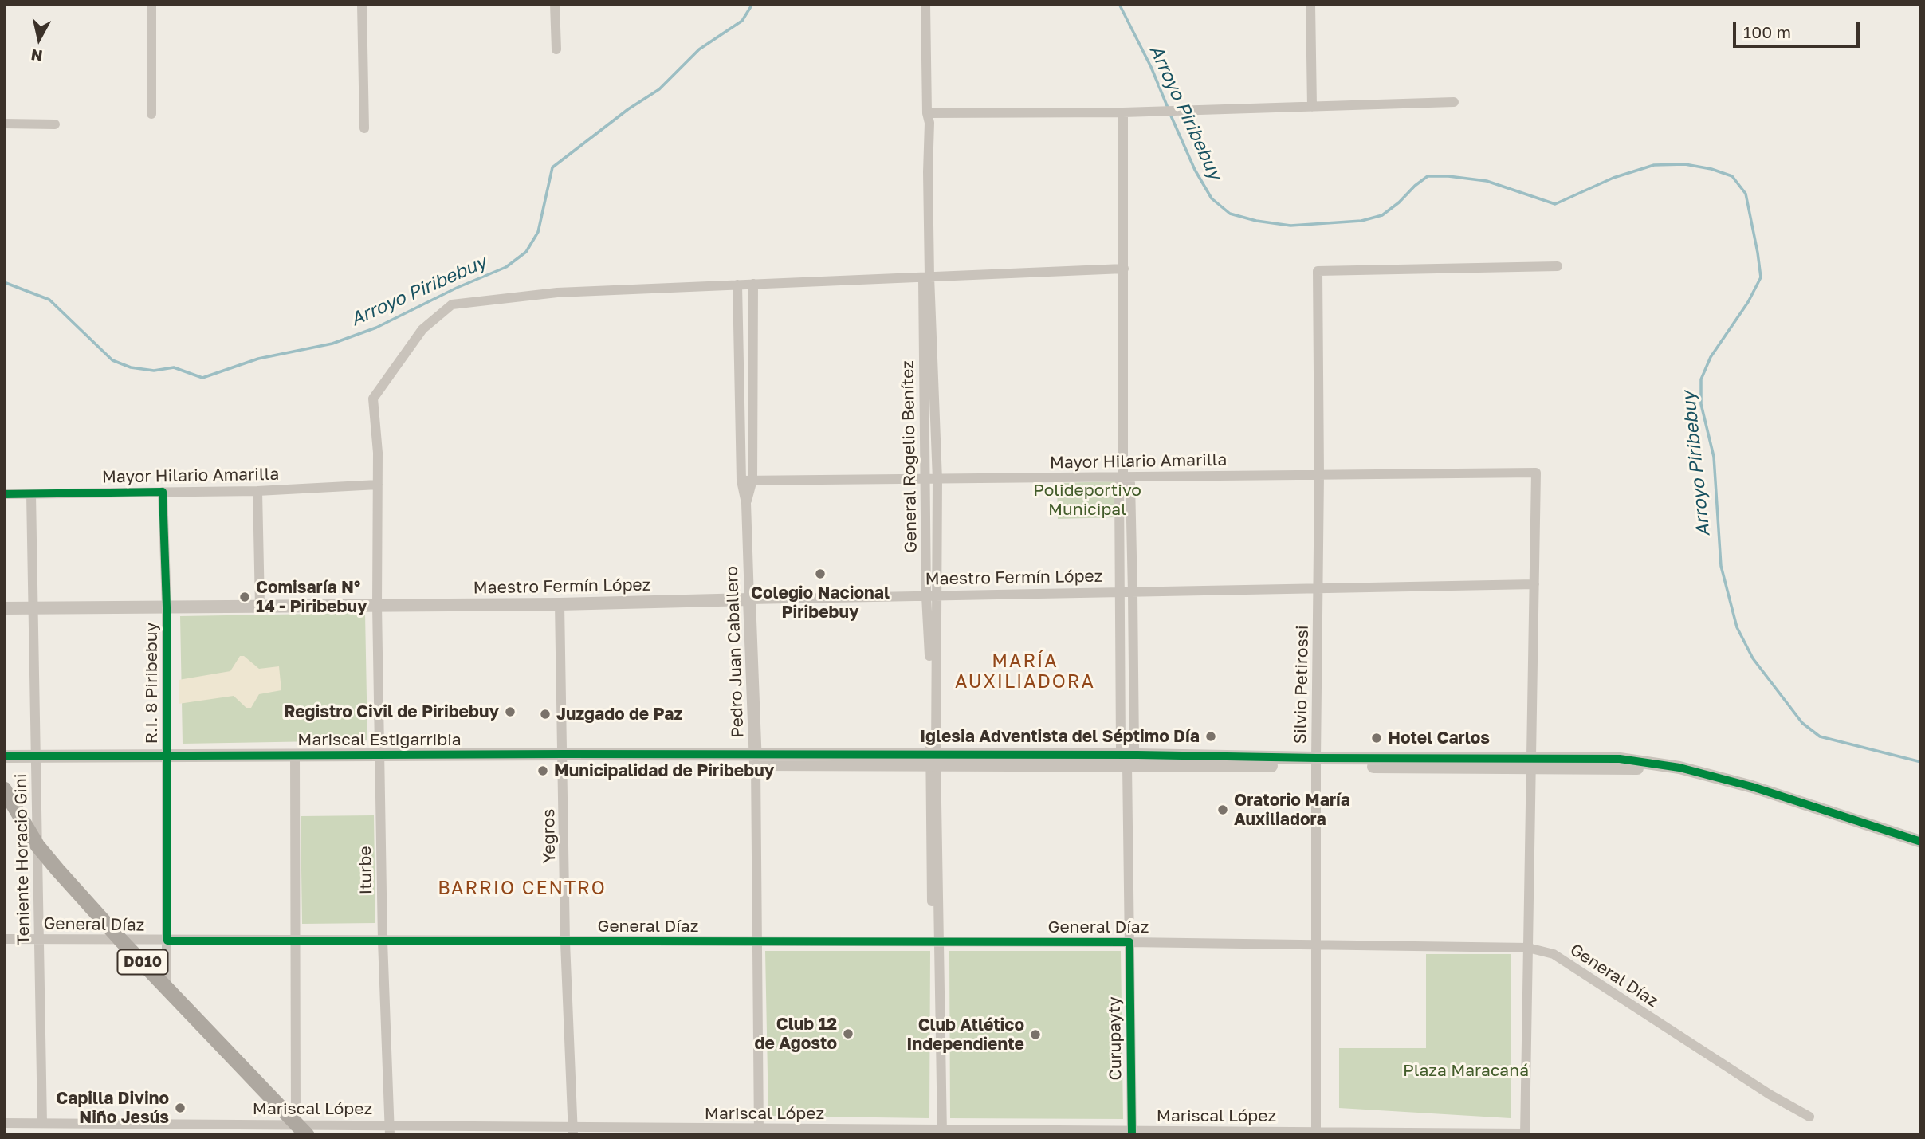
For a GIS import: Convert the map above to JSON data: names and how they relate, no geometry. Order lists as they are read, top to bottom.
{
  "streets": {
    "main road": ["D010"],
    "street": [
      "General Rogelio Benítez",
      "Mayor Hilario Amarilla",
      "Maestro Fermín López",
      "Pedro Juan Caballero",
      "R.I. 8 Piribebuy",
      "Silvio Petirossi",
      "Mariscal Estigarribia",
      "Yegros",
      "Teniente Horacio Gini",
      "Iturbe",
      "General Díaz",
      "Curupayty",
      "Mariscal López"
    ]
  },
  "crossings": [
    ["General Rogelio Benítez", "Mayor Hilario Amarilla"],
    ["General Rogelio Benítez", "Maestro Fermín López"],
    ["General Rogelio Benítez", "Mariscal Estigarribia"],
    ["General Rogelio Benítez", "Iturbe"],
    ["General Rogelio Benítez", "General Díaz"],
    ["General Rogelio Benítez", "Mariscal López"],
    ["Mayor Hilario Amarilla", "Maestro Fermín López"],
    ["Mayor Hilario Amarilla", "R.I. 8 Piribebuy"],
    ["Mayor Hilario Amarilla", "Silvio Petirossi"],
    ["Mayor Hilario Amarilla", "Teniente Horacio Gini"],
    ["Mayor Hilario Amarilla", "Iturbe"],
    ["Mayor Hilario Amarilla", "Curupayty"],
    ["Maestro Fermín López", "Pedro Juan Caballero"],
    ["Maestro Fermín López", "R.I. 8 Piribebuy"],
    ["Maestro Fermín López", "Silvio Petirossi"],
    ["Maestro Fermín López", "Yegros"],
    ["Maestro Fermín López", "Teniente Horacio Gini"],
    ["Maestro Fermín López", "Iturbe"],
    ["Maestro Fermín López", "Curupayty"],
    ["Pedro Juan Caballero", "Mariscal Estigarribia"],
    ["Pedro Juan Caballero", "General Díaz"],
    ["Pedro Juan Caballero", "Mariscal López"],
    ["R.I. 8 Piribebuy", "Mariscal Estigarribia"],
    ["R.I. 8 Piribebuy", "General Díaz"],
    ["R.I. 8 Piribebuy", "D010"],
    ["Silvio Petirossi", "Mariscal Estigarribia"],
    ["Silvio Petirossi", "General Díaz"],
    ["Silvio Petirossi", "Mariscal López"],
    ["Mariscal Estigarribia", "Yegros"],
    ["Mariscal Estigarribia", "Teniente Horacio Gini"],
    ["Mariscal Estigarribia", "Iturbe"],
    ["Mariscal Estigarribia", "Curupayty"],
    ["Yegros", "General Díaz"],
    ["Yegros", "Mariscal López"],
    ["Teniente Horacio Gini", "General Díaz"],
    ["Teniente Horacio Gini", "D010"],
    ["Teniente Horacio Gini", "Mariscal López"],
    ["Iturbe", "General Díaz"],
    ["Iturbe", "Mariscal López"],
    ["General Díaz", "D010"],
    ["General Díaz", "Curupayty"],
    ["D010", "Mariscal López"],
    ["Curupayty", "Mariscal López"]
  ],
  "districts": ["MARÍA AUXILIADORA", "BARRIO CENTRO"],
  "water": ["Arroyo Piribebuy"],
  "parks": ["Polideportivo Municipal", "Plaza Maracaná"],
  "places": [
    "Colegio Nacional Piribebuy",
    "Comisaría N° 14 - Piribebuy",
    "Registro Civil de Piribebuy",
    "Juzgado de Paz",
    "Iglesia Adventista del Séptimo Día",
    "Hotel Carlos",
    "Municipalidad de Piribebuy",
    "Oratorio María Auxiliadora",
    "Club 12 de Agosto",
    "Club Atlético Independiente",
    "Capilla Divino Niño Jesús"
  ],
  "scale_bar": "100 m",
  "north": "bottom"
}
